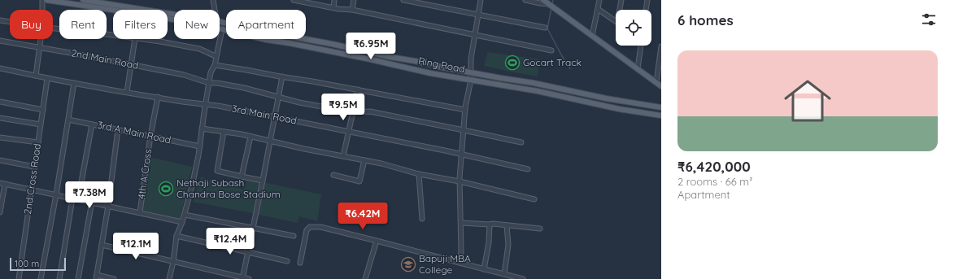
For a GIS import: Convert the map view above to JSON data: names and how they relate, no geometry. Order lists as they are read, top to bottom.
{
  "streets": {
    "main road": ["Ring Road"],
    "street": [
      "2nd Main Road",
      "3rd Main Road",
      "3rd A Main Road",
      "4th A Cross",
      "2nd Cross Road"
    ]
  },
  "crossings": [
    ["3rd Main Road", "4th A Cross"],
    ["3rd Main Road", "2nd Cross Road"],
    ["3rd A Main Road", "4th A Cross"]
  ],
  "places": {
    "sports": ["Gocart Track", "Nethaji Subash Chandra Bose Stadium"],
    "school or university": ["Bapuji MBA College"]
  },
  "scale_bar": "100 m",
  "page": {
    "heading": "6 homes",
    "chip": [
      "Buy",
      "Rent",
      "Filters",
      "New",
      "Apartment"
    ],
    "price": [
      "₹6.95M",
      "₹9.5M",
      "₹7.38M",
      "₹6.42M",
      "₹12.4M",
      "₹12.1M"
    ],
    "list": [
      {
        "name": "₹6,420,000",
        "note": "2 rooms · 66 m² · Apartment"
      }
    ],
    "scale": "100 m"
  }
}
